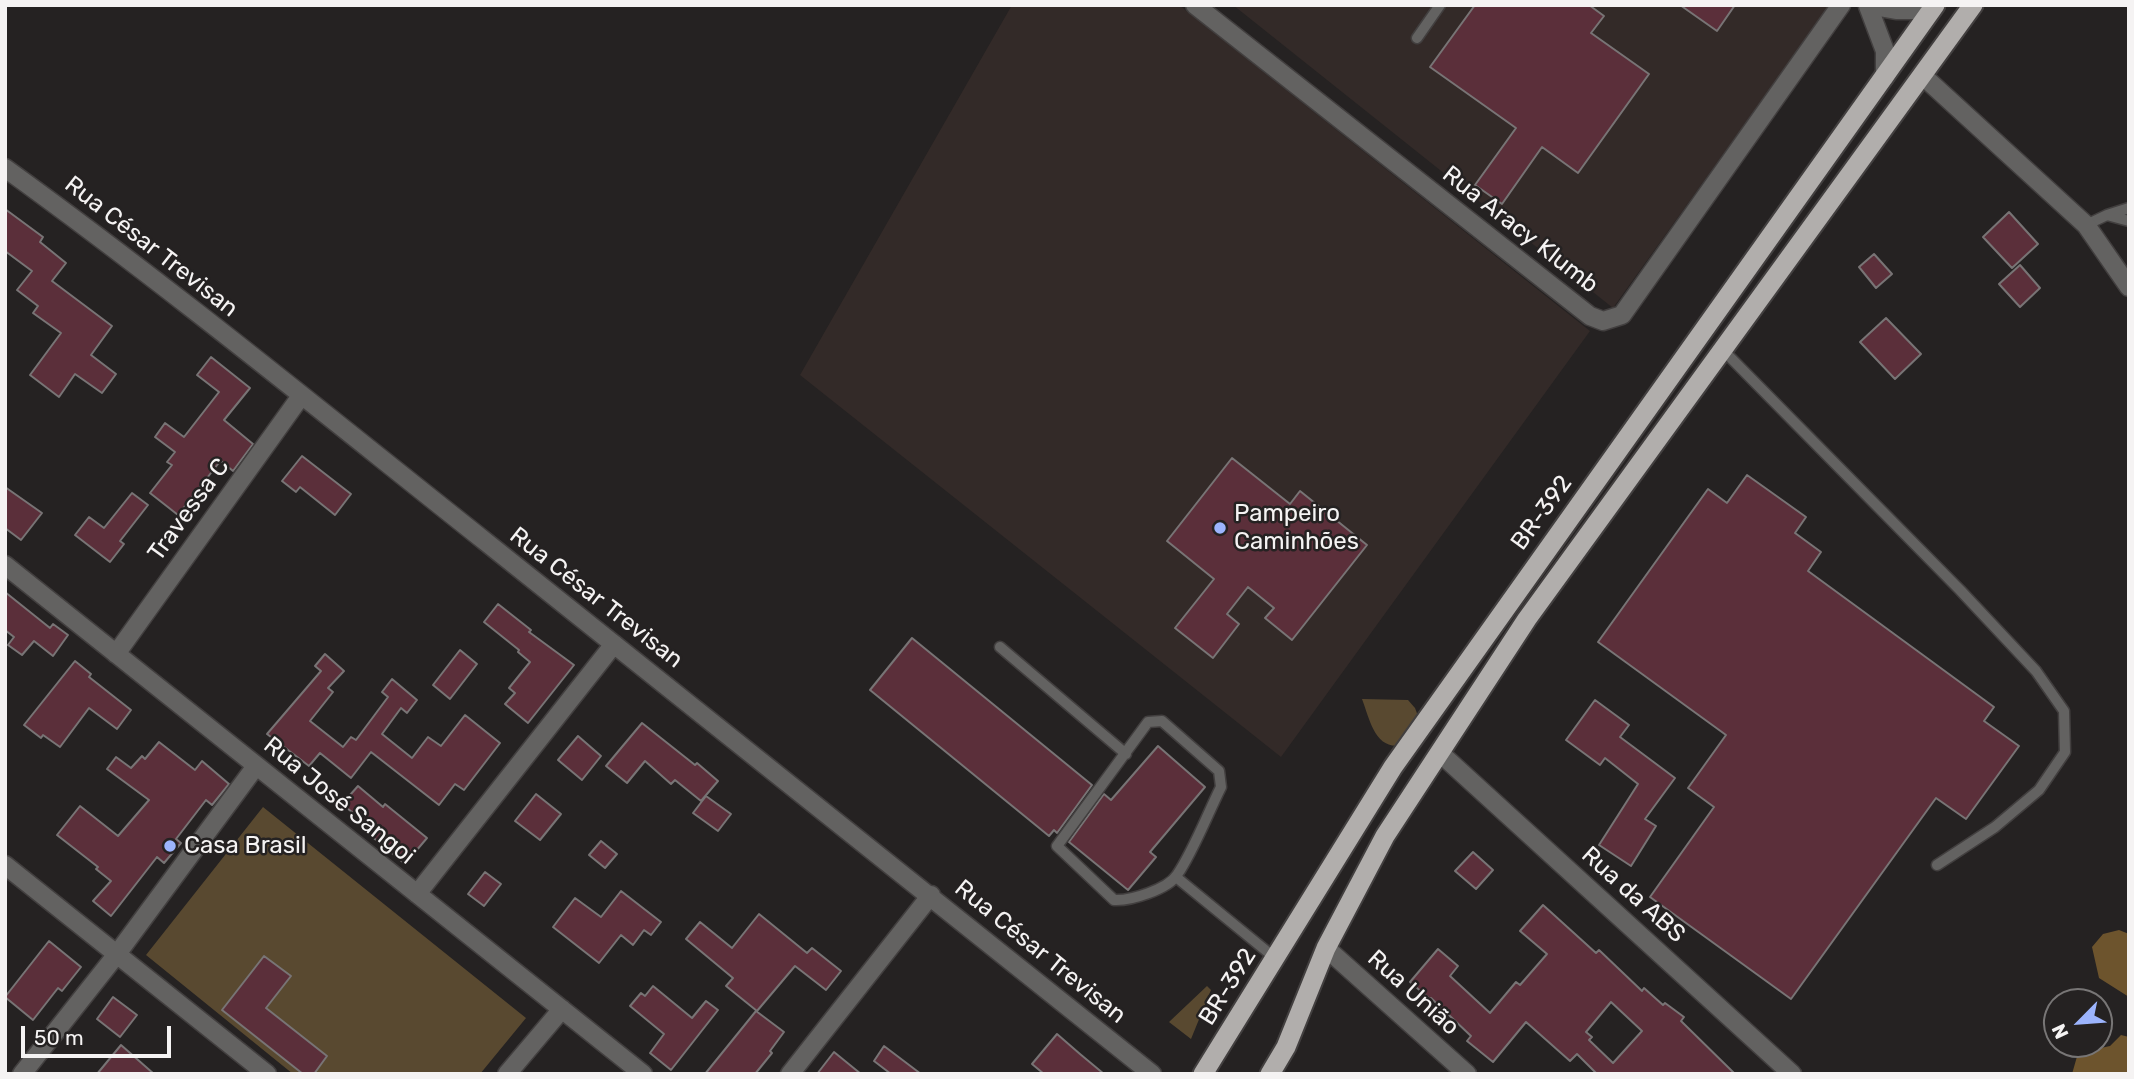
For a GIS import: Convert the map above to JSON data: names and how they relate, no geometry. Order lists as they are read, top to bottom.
{
  "streets": {
    "highway": ["BR-392"],
    "street": [
      "Rua Aracy Klumb",
      "Rua César Trevisan",
      "Travessa C",
      "Rua José Sangoi",
      "Rua da ABS",
      "Rua União"
    ]
  },
  "crossings": [
    ["Rua César Trevisan", "Travessa C"],
    ["Travessa C", "Rua José Sangoi"],
    ["BR-392", "Rua da ABS"],
    ["BR-392", "Rua União"]
  ],
  "places": ["Pampeiro Caminhões", "Casa Brasil"],
  "scale_bar": "50 m",
  "north": "bottom left"
}
